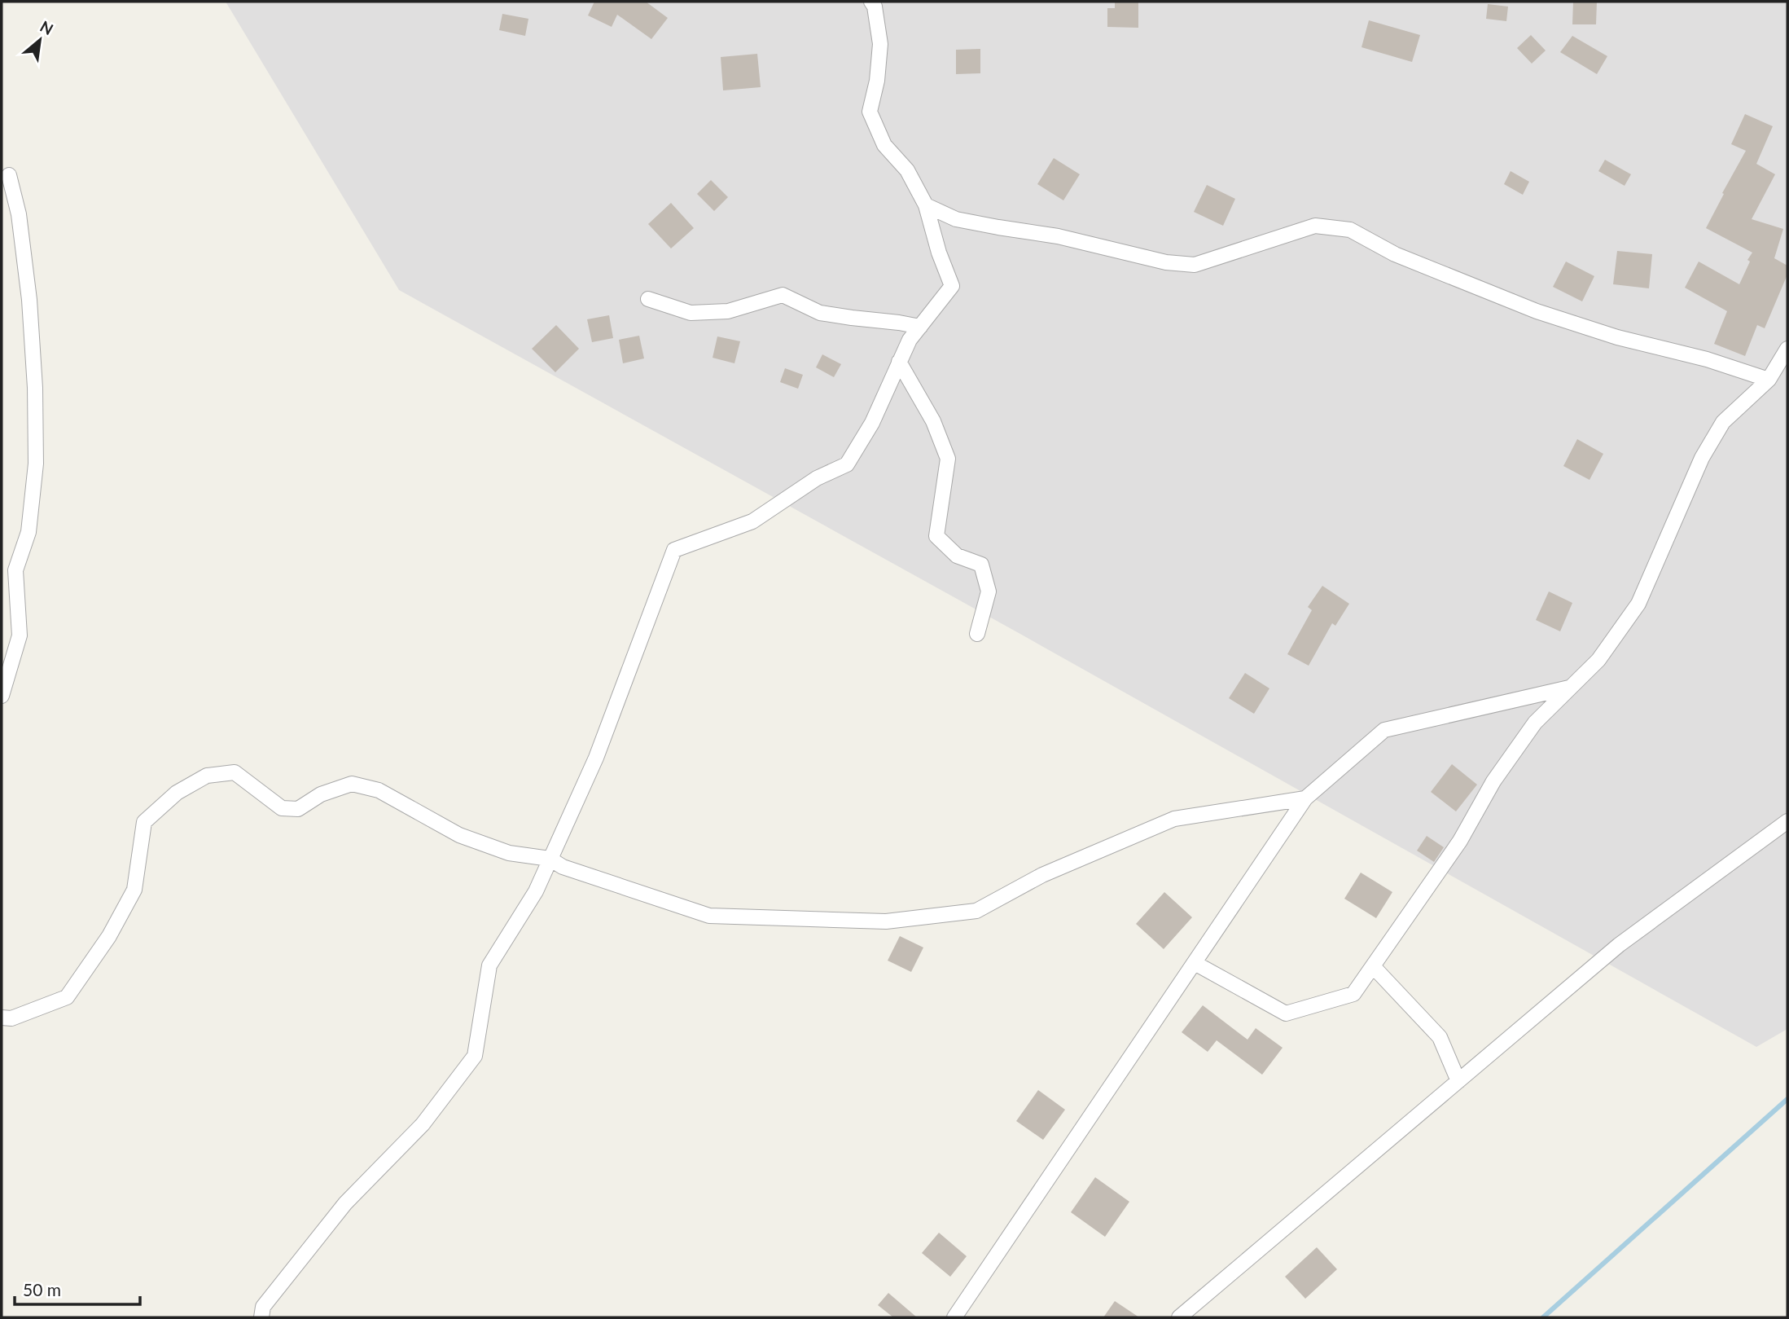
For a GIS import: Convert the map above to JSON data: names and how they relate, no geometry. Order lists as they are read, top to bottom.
{
  "scale_bar": "50 m",
  "north": "top right"
}
